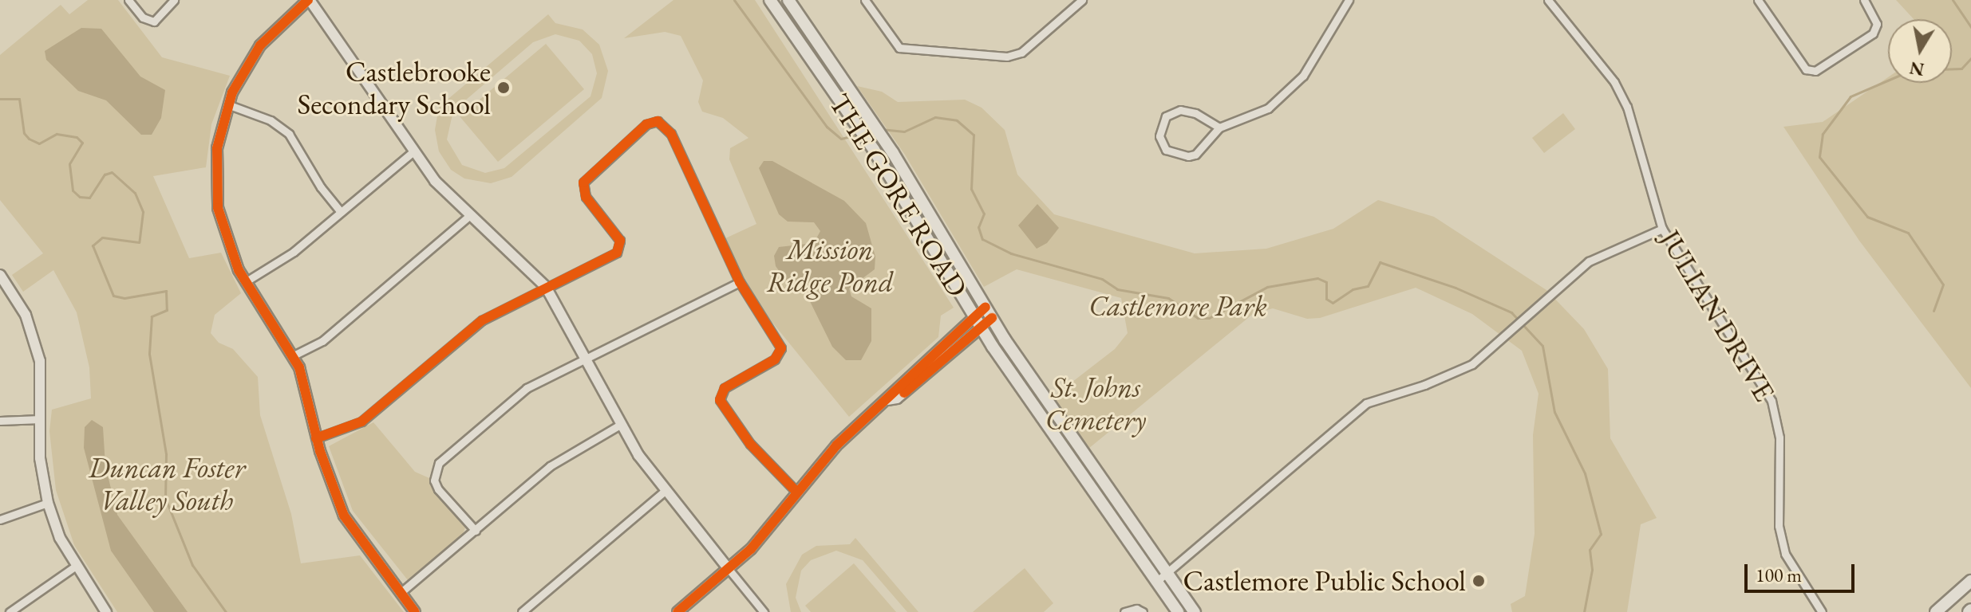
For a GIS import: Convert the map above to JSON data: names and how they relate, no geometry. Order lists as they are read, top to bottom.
{
  "streets": {
    "main road": ["THE GORE ROAD"],
    "street": ["JULIAN DRIVE"]
  },
  "parks": [
    "Mission Ridge Pond",
    "Castlemore Park",
    "St. Johns Cemetery",
    "Duncan Foster Valley South"
  ],
  "places": ["Castlebrooke Secondary School", "Castlemore Public School"],
  "scale_bar": "100 m",
  "north": "bottom"
}
